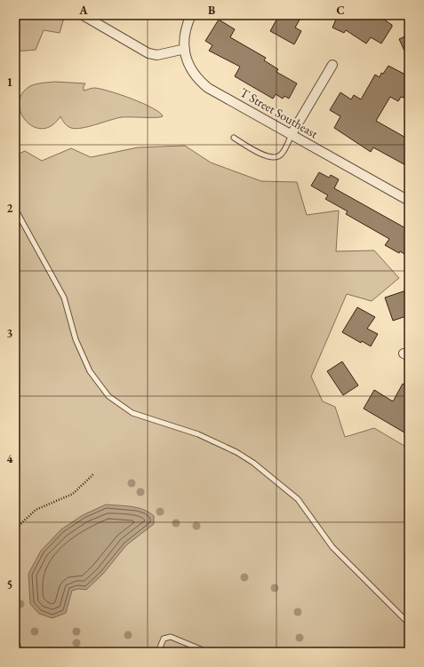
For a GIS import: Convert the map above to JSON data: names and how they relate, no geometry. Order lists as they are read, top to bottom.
{
  "streets": {
    "street": ["T Street Southeast"]
  },
  "grid": {
    "columns": ["A", "B", "C"],
    "rows": [
      "1",
      "2",
      "3",
      "4",
      "5"
    ]
  }
}
